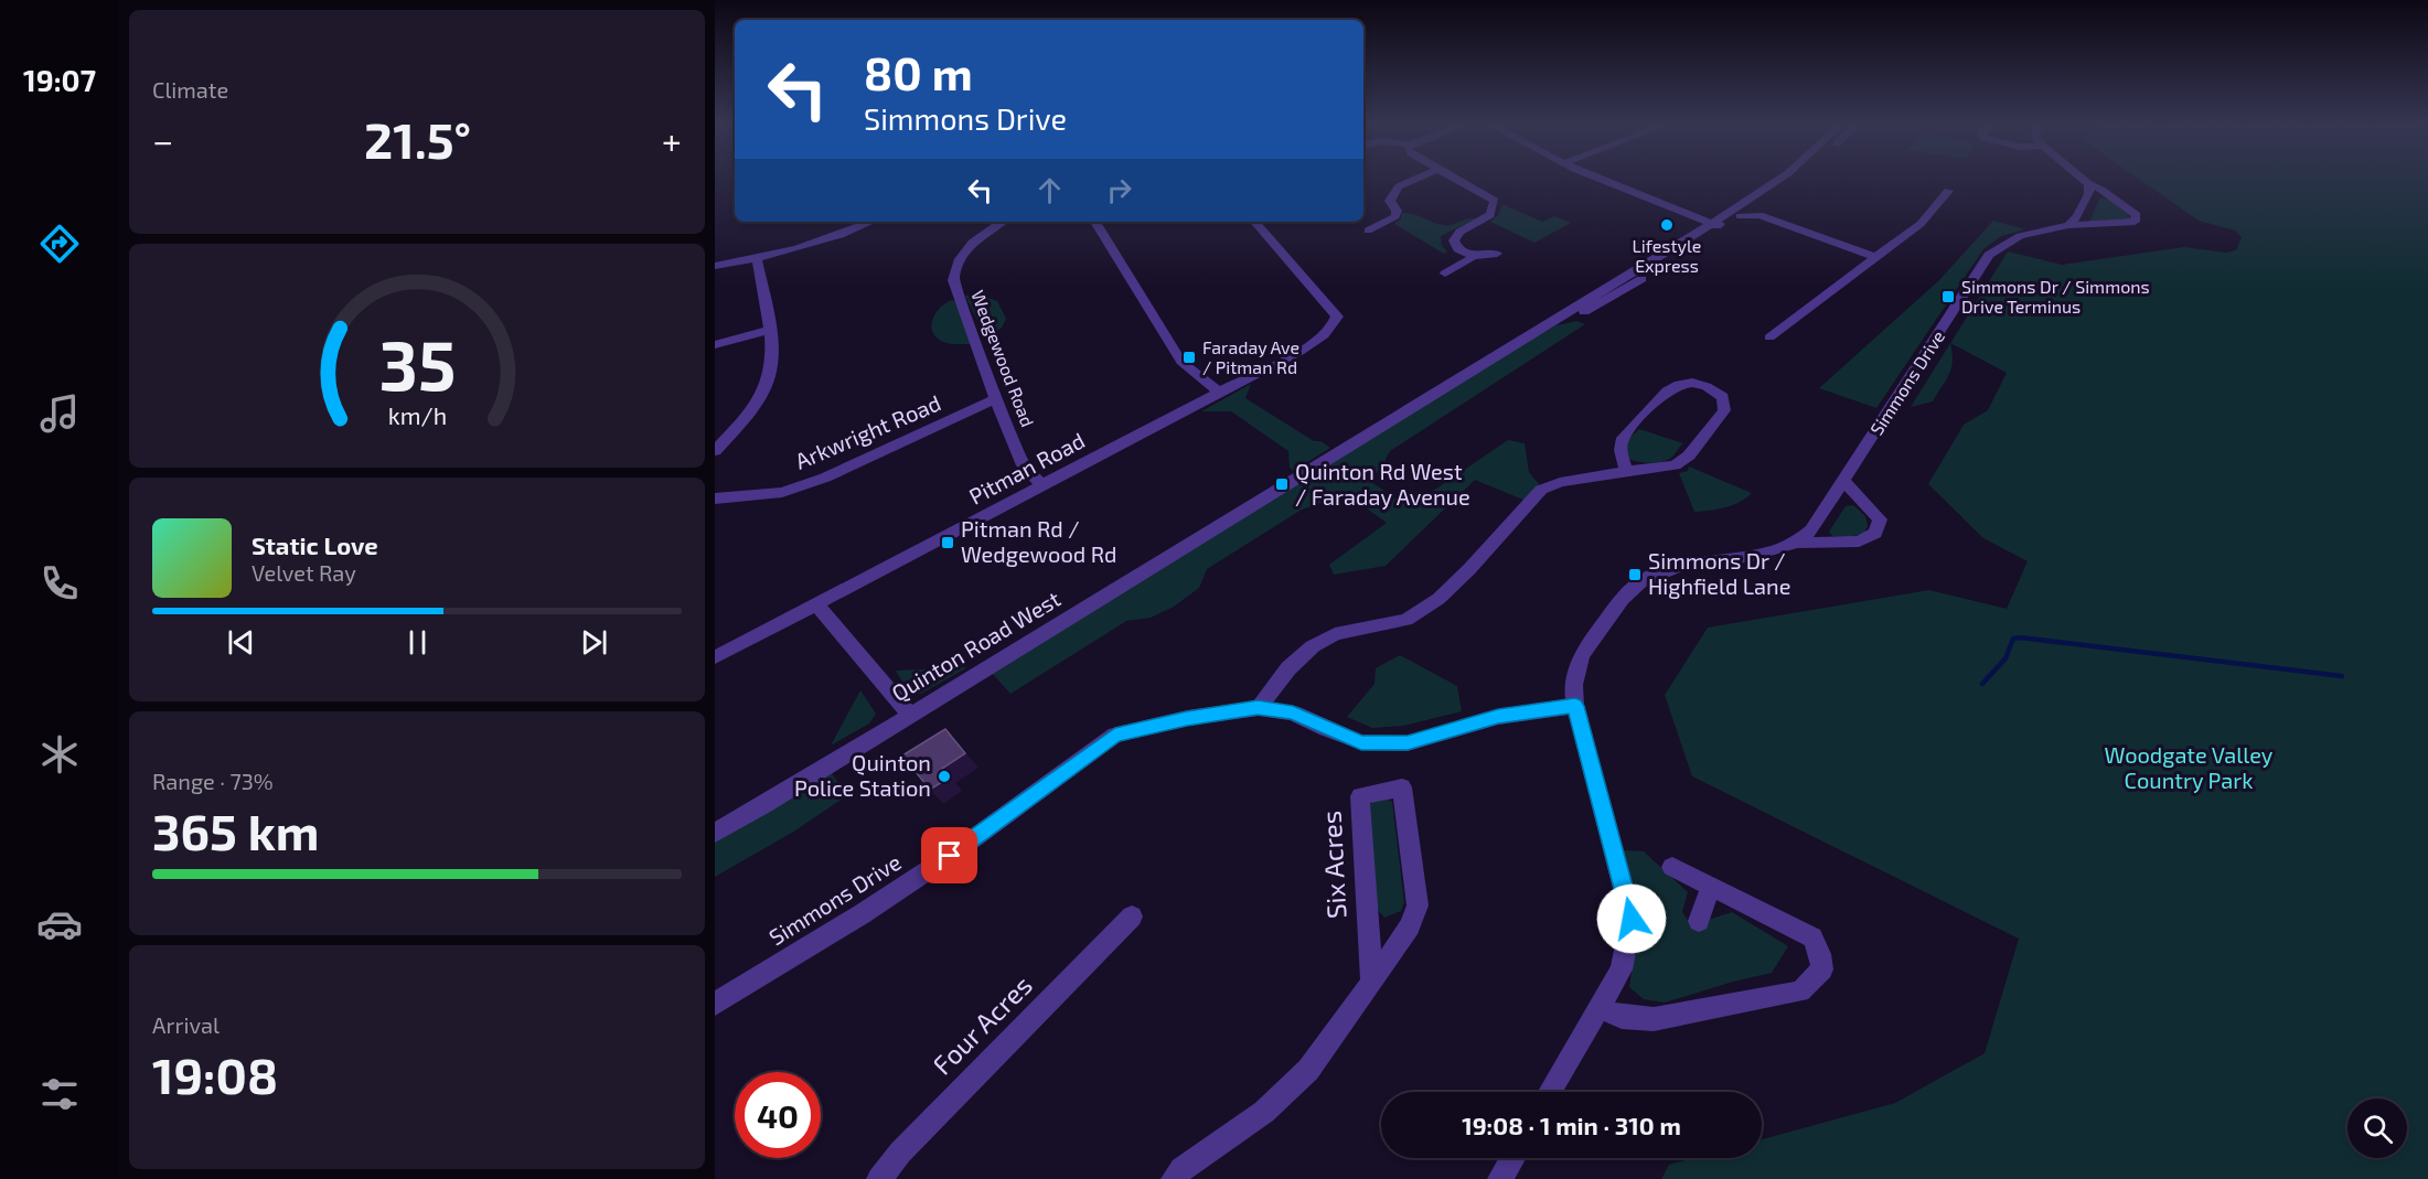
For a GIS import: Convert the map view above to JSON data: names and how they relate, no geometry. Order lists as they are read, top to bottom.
{
  "streets": {
    "street": [
      "Wedgewood Road",
      "Simmons Drive",
      "Arkwright Road",
      "Pitman Road",
      "Quinton Road West",
      "Six Acres",
      "Four Acres"
    ]
  },
  "crossings": [
    ["Wedgewood Road", "Arkwright Road"],
    ["Wedgewood Road", "Pitman Road"]
  ],
  "parks": ["Woodgate Valley Country Park"],
  "places": {
    "other": ["Lifestyle Express", "Quinton Police Station"],
    "transit": [
      "Simmons Dr / Simmons Drive Terminus",
      "Faraday Ave / Pitman Rd",
      "Quinton Rd West / Faraday Avenue",
      "Pitman Rd / Wedgewood Rd",
      "Simmons Dr / Highfield Lane"
    ]
  },
  "page": {
    "tabs": "19:07",
    "tile": [
      "Climate",
      ["Range · 73%", "365 km"],
      ["Arrival", "19:08"]
    ],
    "turn": ["80 m", "Simmons Drive"],
    "heat": ["−", "21.5°", "+"],
    "song": ["Static Love", "Velvet Ray"],
    "limit": "40",
    "trip": "19:08 · 1 min · 310 m",
    "gauge": ["35", "km/h"]
  }
}
